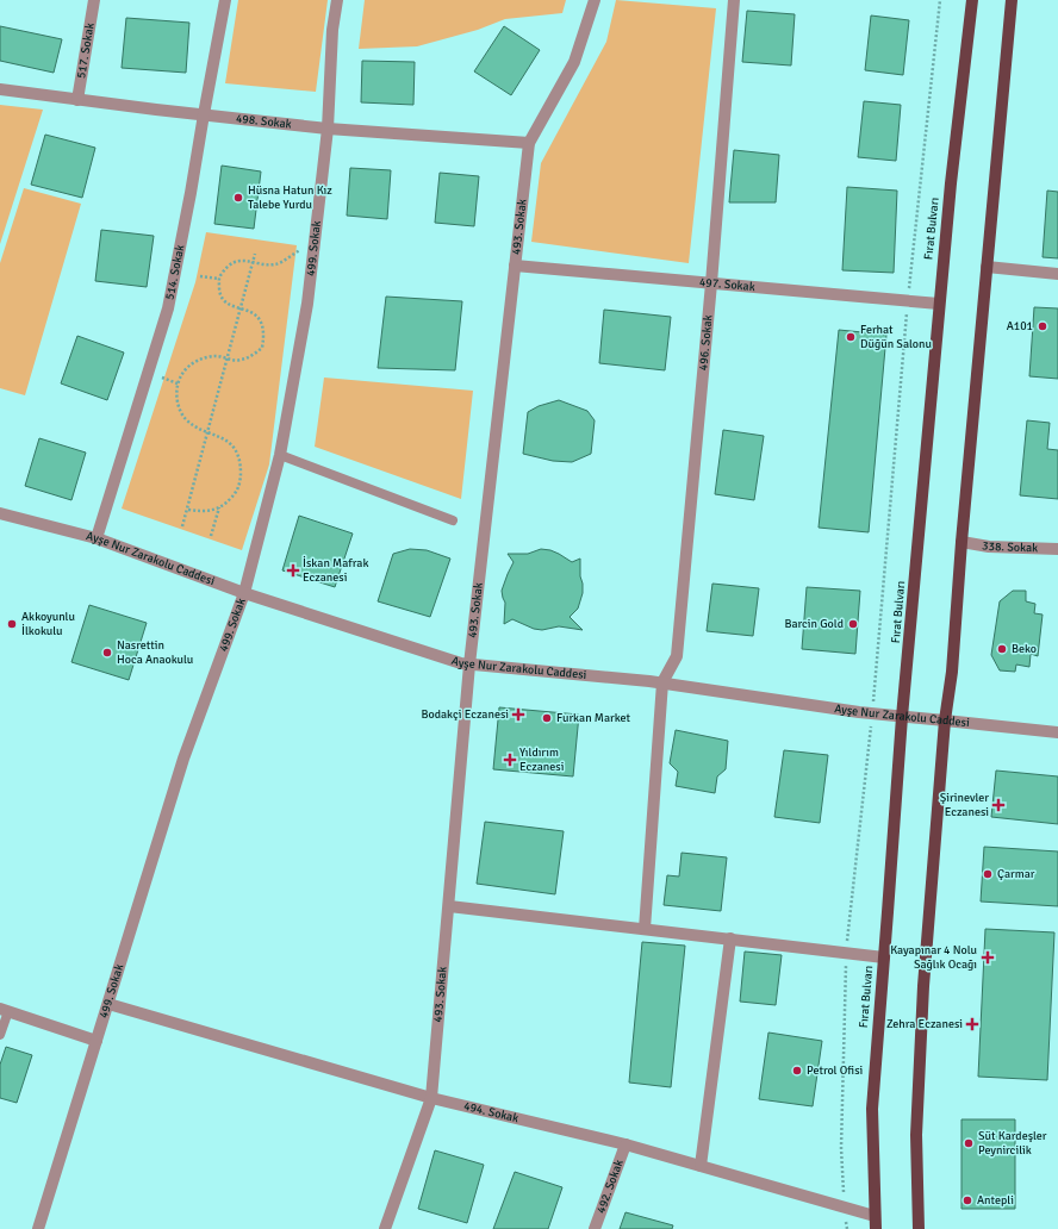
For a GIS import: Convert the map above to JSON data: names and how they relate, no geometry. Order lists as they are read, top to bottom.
{
  "streets": {
    "main road": ["Fırat Bulvarı"],
    "street": [
      "517. Sokak",
      "498. Sokak",
      "493. Sokak",
      "499. Sokak",
      "514. Sokak",
      "497. Sokak",
      "496. Sokak",
      "338. Sokak",
      "Ayşe Nur Zarakolu Caddesi",
      "494. Sokak",
      "492. Sokak"
    ]
  },
  "crossings": [
    ["517. Sokak", "498. Sokak"],
    ["498. Sokak", "493. Sokak"],
    ["498. Sokak", "499. Sokak"],
    ["498. Sokak", "514. Sokak"],
    ["493. Sokak", "497. Sokak"],
    ["493. Sokak", "Ayşe Nur Zarakolu Caddesi"],
    ["493. Sokak", "494. Sokak"],
    ["Fırat Bulvarı", "497. Sokak"],
    ["Fırat Bulvarı", "Ayşe Nur Zarakolu Caddesi"],
    ["Fırat Bulvarı", "494. Sokak"],
    ["499. Sokak", "Ayşe Nur Zarakolu Caddesi"],
    ["499. Sokak", "494. Sokak"],
    ["514. Sokak", "Ayşe Nur Zarakolu Caddesi"],
    ["497. Sokak", "496. Sokak"],
    ["496. Sokak", "Ayşe Nur Zarakolu Caddesi"],
    ["494. Sokak", "492. Sokak"]
  ],
  "places": {
    "other": [
      "Hüsna Hatun Kız Talebe Yurdu",
      "A101",
      "Ferhat Düğün Salonu",
      "Akkoyunlu İlkokulu",
      "Barcin Gold",
      "Beko",
      "Nasrettin Hoca Anaokulu",
      "Furkan Market",
      "Çarmar",
      "Petrol Ofisi",
      "Süt Kardeşler Peynircilik",
      "Antepli"
    ],
    "health": [
      "İskan Mafrak Eczanesi",
      "Bodakçi Eczanesi",
      "Yıldırım Eczanesi",
      "Şirinevler Eczanesi",
      "Kayapınar 4 Nolu Sağlık Ocağı",
      "Zehra Eczanesi"
    ]
  }
}
